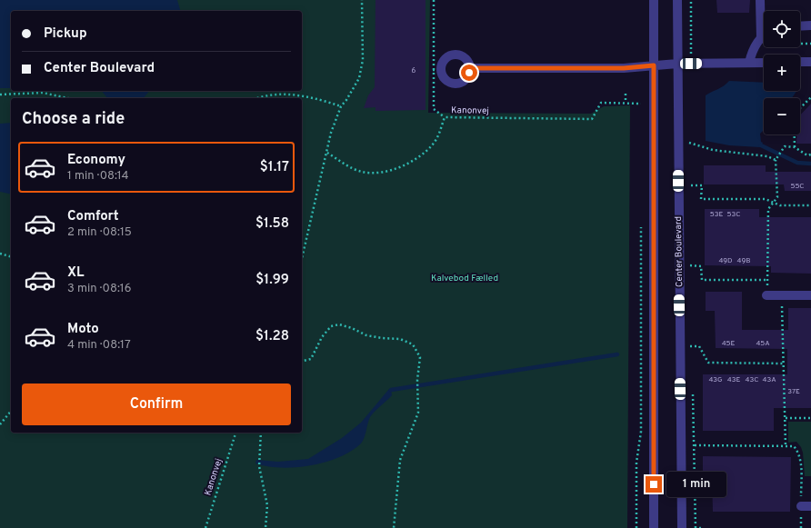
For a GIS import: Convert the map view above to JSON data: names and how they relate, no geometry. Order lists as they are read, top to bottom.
{
  "streets": {
    "street": ["Center Boulevard"],
    "path": ["Kanonvej"]
  },
  "parks": ["Kalvebod Fælled"],
  "house_numbers": [
    "6",
    "55C",
    "53E",
    "53C",
    "49D",
    "49B",
    "45E",
    "45A",
    "43G",
    "43E",
    "43C",
    "43A",
    "37E"
  ],
  "page": {
    "map_buttons": ["+", "−"],
    "banner": ["Pickup", "Center Boulevard"],
    "heading": "Choose a ride",
    "list": [
      {
        "name": "Economy",
        "note": "1 min · 08:14",
        "value": "$1.17"
      },
      {
        "name": "Comfort",
        "note": "2 min · 08:15",
        "value": "$1.58"
      },
      {
        "name": "XL",
        "note": "3 min · 08:16",
        "value": "$1.99"
      },
      {
        "name": "Moto",
        "note": "4 min · 08:17",
        "value": "$1.28"
      }
    ],
    "buttons": "Confirm",
    "bubble": "1 min"
  }
}
